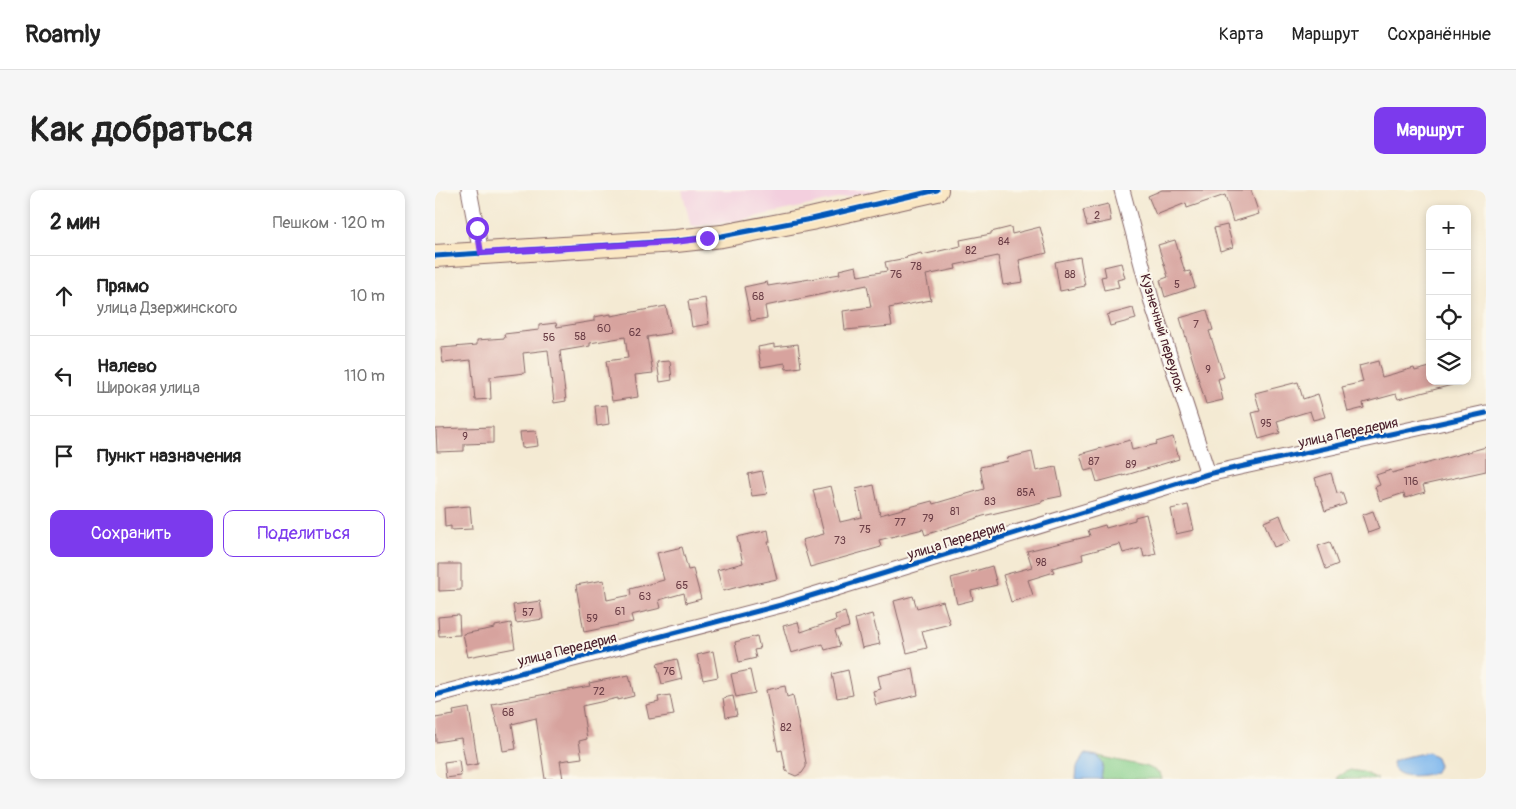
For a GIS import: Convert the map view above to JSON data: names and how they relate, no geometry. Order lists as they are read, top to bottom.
{
  "streets": {
    "street": ["Кузнечный переулок", "улица Передерия"]
  },
  "crossings": [
    ["Кузнечный переулок", "улица Передерия"]
  ],
  "house_numbers": [
    "2",
    "84",
    "82",
    "78",
    "76",
    "88",
    "5",
    "68",
    "7",
    "60",
    "62",
    "58",
    "56",
    "9",
    "95",
    "9",
    "87",
    "89",
    "116",
    "85А",
    "83",
    "81",
    "79",
    "77",
    "75",
    "73",
    "98",
    "65",
    "63",
    "61",
    "57",
    "59",
    "76",
    "72",
    "68",
    "82"
  ],
  "page": {
    "header": "Roamly",
    "nav": ["Карта", "Маршрут", "Сохранённые"],
    "buttons": [
      "Маршрут",
      ["Сохранить", "Поделиться"]
    ],
    "title": "Как добраться",
    "heading": ["2 мин", "Пешком · 120 m"],
    "map_buttons": ["+", "−"],
    "list": [
      ["Прямо", "улица Дзержинского", "10 m"],
      ["Налево", "Широкая улица", "110 m"],
      "Пункт назначения"
    ]
  }
}
